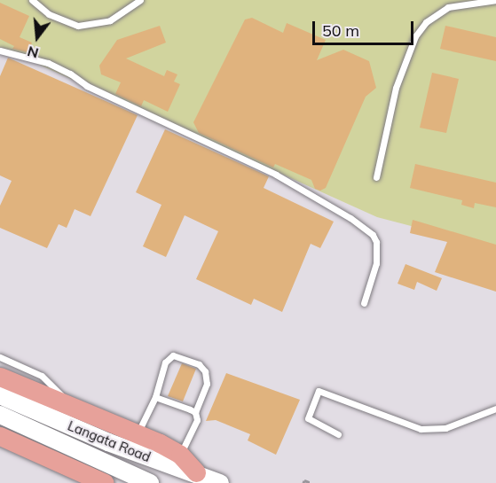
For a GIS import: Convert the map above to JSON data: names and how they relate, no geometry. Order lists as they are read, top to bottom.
{
  "streets": {
    "main road": ["Langata Road"]
  },
  "scale_bar": "50 m",
  "north": "bottom"
}
